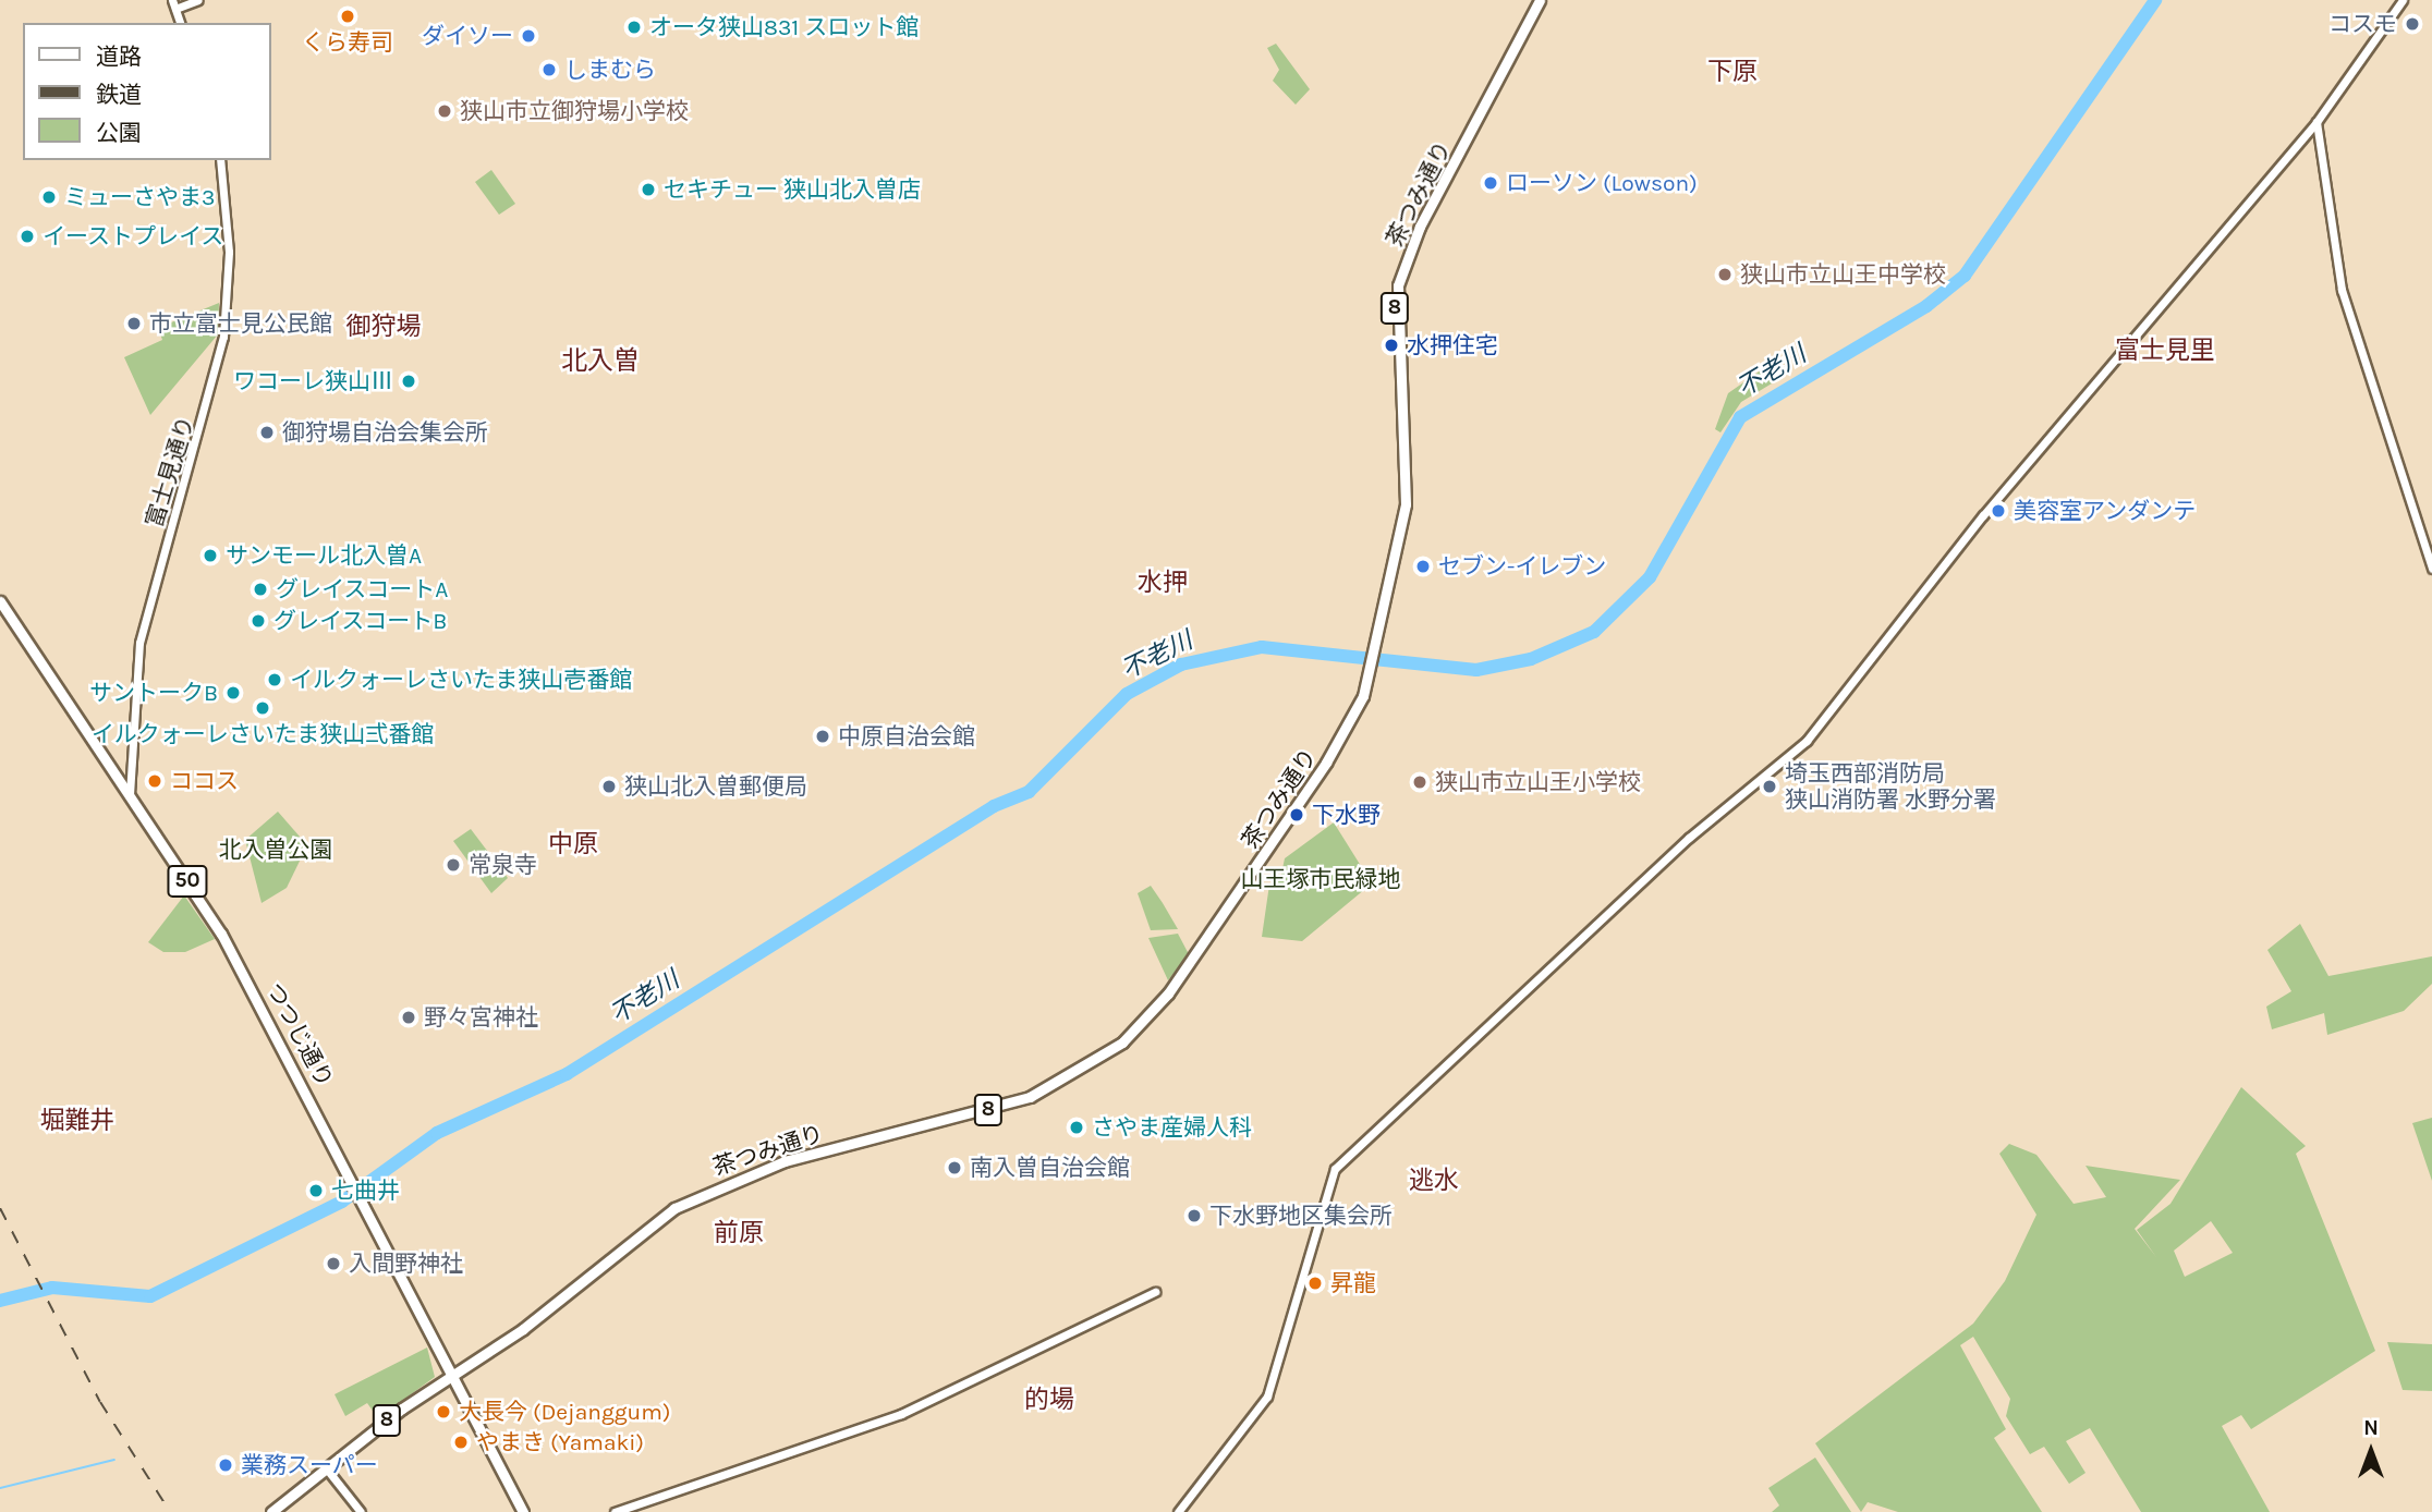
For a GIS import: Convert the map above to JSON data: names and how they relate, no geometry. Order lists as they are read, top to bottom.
{
  "streets": {
    "main road": [
      "茶つみ通り",
      "8",
      "50",
      "つつじ通り"
    ],
    "street": ["富士見通り"]
  },
  "crossings": [
    ["茶つみ通り", "8"],
    ["茶つみ通り", "つつじ通り"],
    ["8", "つつじ通り"],
    ["富士見通り", "つつじ通り"]
  ],
  "districts": [
    "下原",
    "御狩場",
    "富士見里",
    "北入曽",
    "水押",
    "中原",
    "堀難井",
    "逃水",
    "前原",
    "的場"
  ],
  "water": ["不老川"],
  "parks": ["北入曽公園", "山王塚市民緑地"],
  "places": [
    "くら寿司",
    "コスモ",
    "オータ狭山831 スロット館",
    "ダイソー",
    "しまむら",
    "狭山市立御狩場小学校",
    "ローソン (Lowson)",
    "セキチュー 狭山北入曽店",
    "ミューさやま3",
    "イーストプレイス",
    "狭山市立山王中学校",
    "市立富士見公民館",
    "水押住宅",
    "ワコーレ狭山Ⅲ",
    "御狩場自治会集会所",
    "美容室アンダンテ",
    "サンモール北入曽A",
    "セブン-イレブン",
    "グレイスコートA",
    "グレイスコートB",
    "イルクォーレさいたま狭山壱番館",
    "サントークB",
    "イルクォーレさいたま狭山弍番館",
    "中原自治会館",
    "ココス",
    "狭山市立山王小学校",
    "狭山北入曽郵便局",
    "埼玉西部消防局 狭山消防署 水野分署",
    "下水野",
    "常泉寺",
    "野々宮神社",
    "さやま産婦人科",
    "南入曽自治会館",
    "七曲井",
    "下水野地区集会所",
    "入間野神社",
    "昇龍",
    "大長今 (Dejanggum)",
    "やまき (Yamaki)",
    "業務スーパー"
  ],
  "legend": ["道路", "鉄道", "公園"],
  "north": "top"
}
